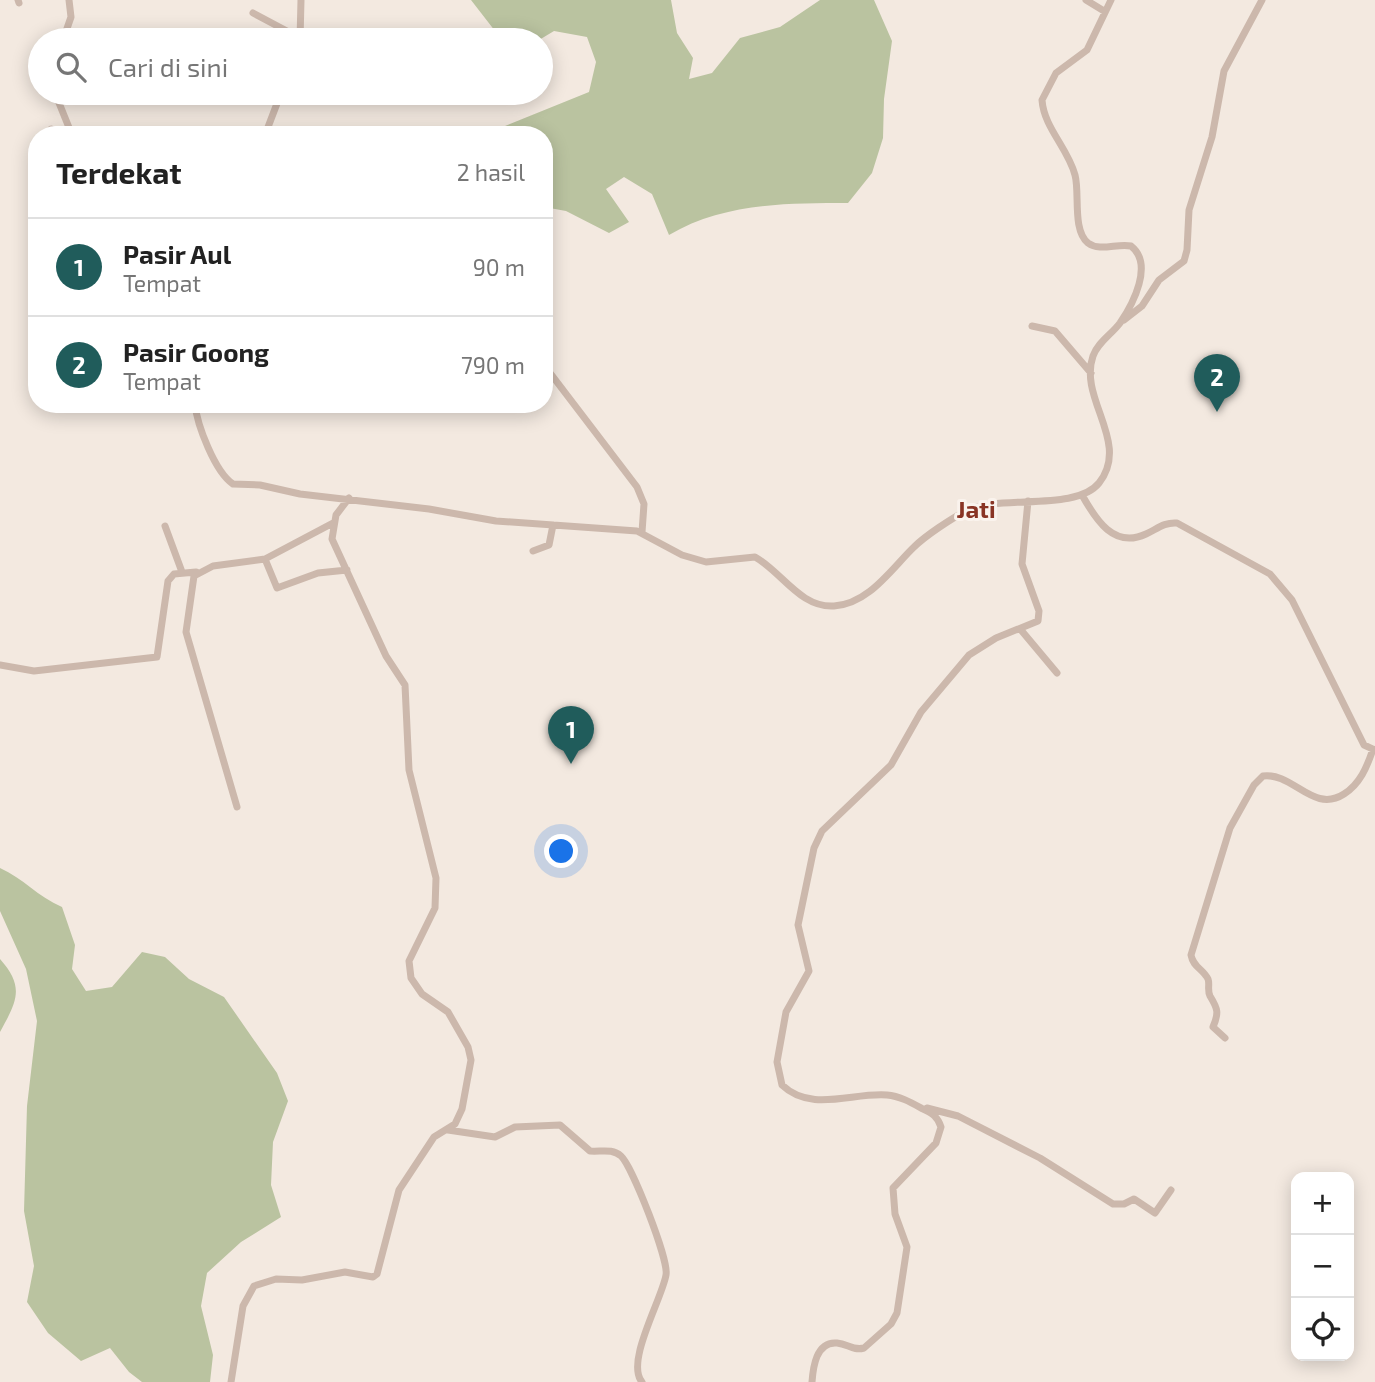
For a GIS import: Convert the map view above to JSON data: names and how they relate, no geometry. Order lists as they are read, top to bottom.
{
  "districts": ["Jati"],
  "page": {
    "search": "Cari di sini",
    "heading": ["Terdekat", "2 hasil"],
    "list": [
      {
        "mark": "1",
        "name": "Pasir Aul",
        "note": "Tempat",
        "value": "90 m"
      },
      {
        "mark": "2",
        "name": "Pasir Goong",
        "note": "Tempat",
        "value": "790 m"
      }
    ],
    "pins": ["2", "1"],
    "map_buttons": ["+", "−"]
  }
}
